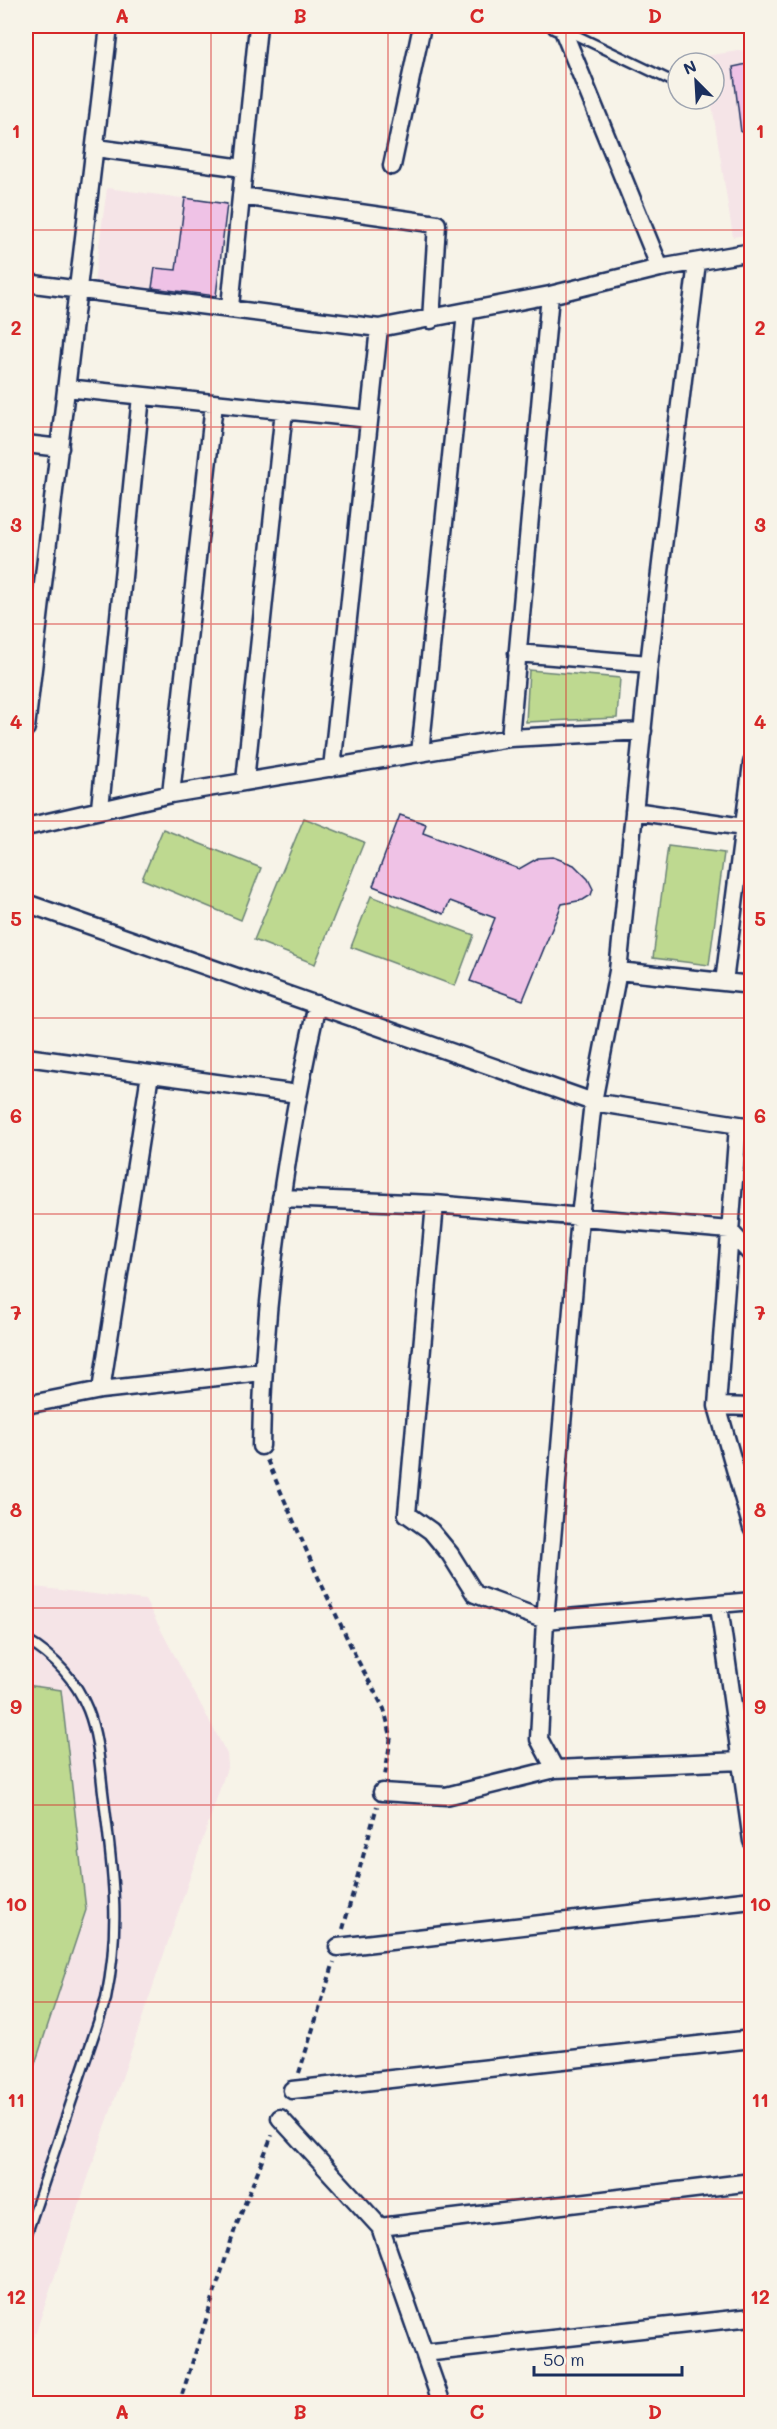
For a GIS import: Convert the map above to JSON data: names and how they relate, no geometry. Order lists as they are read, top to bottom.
{
  "scale_bar": "50 m",
  "north": "top left",
  "grid": {
    "columns": [
      "A",
      "B",
      "C",
      "D"
    ],
    "rows": [
      "1",
      "2",
      "3",
      "4",
      "5",
      "6",
      "7",
      "8",
      "9",
      "10",
      "11",
      "12"
    ]
  }
}
